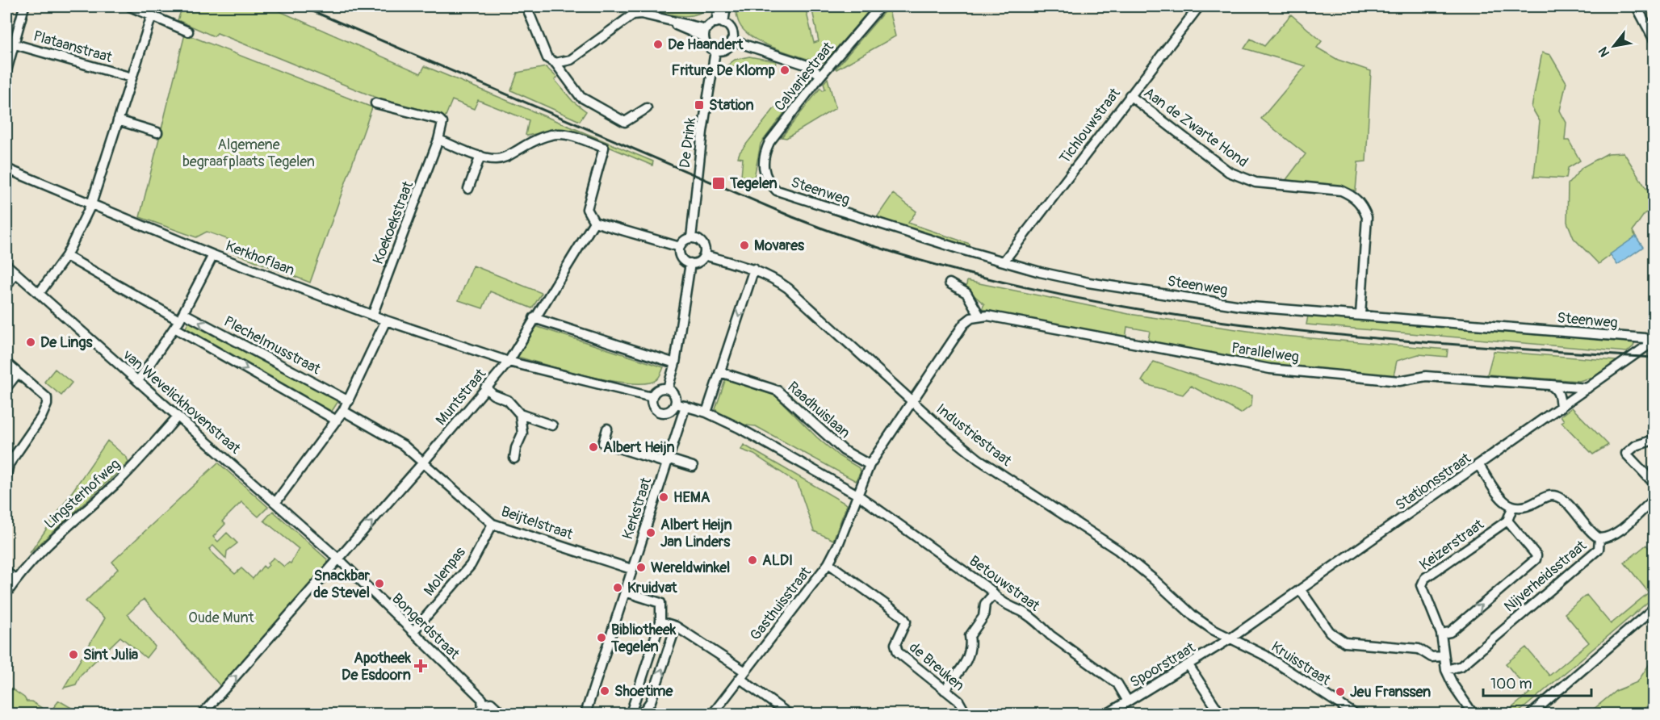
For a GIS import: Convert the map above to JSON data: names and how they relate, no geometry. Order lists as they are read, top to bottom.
{
  "streets": {
    "street": [
      "Plataanstraat",
      "Calvariestraat",
      "Tichlouwstraat",
      "Aan de Zwarte Hond",
      "De Drink",
      "Steenweg",
      "Koekoekstraat",
      "Kerkhoflaan",
      "Plechelmusstraat",
      "Parallelweg",
      "Muntstraat",
      "van Wevelickhovenstraat",
      "Raadhuislaan",
      "Industriestraat",
      "Stationsstraat",
      "Lingsterhofweg",
      "Kerkstraat",
      "Beijtelstraat",
      "Keizerstraat",
      "Molenpas",
      "Nijverheidsstraat",
      "Betouwstraat",
      "Gasthuisstraat",
      "Bongerdstraat",
      "Kruisstraat",
      "Spoorstraat",
      "de Breuken"
    ]
  },
  "crossings": [
    ["Calvariestraat", "Steenweg"],
    ["Tichlouwstraat", "Aan de Zwarte Hond"],
    ["Tichlouwstraat", "Steenweg"],
    ["Aan de Zwarte Hond", "Steenweg"],
    ["De Drink", "Industriestraat"],
    ["Steenweg", "Stationsstraat"],
    ["Koekoekstraat", "Kerkhoflaan"],
    ["Kerkhoflaan", "Muntstraat"],
    ["Parallelweg", "Stationsstraat"],
    ["Muntstraat", "van Wevelickhovenstraat"],
    ["Muntstraat", "Beijtelstraat"],
    ["Muntstraat", "Bongerdstraat"],
    ["van Wevelickhovenstraat", "Lingsterhofweg"],
    ["van Wevelickhovenstraat", "Bongerdstraat"],
    ["Raadhuislaan", "Gasthuisstraat"],
    ["Industriestraat", "Stationsstraat"],
    ["Industriestraat", "Gasthuisstraat"],
    ["Industriestraat", "Kruisstraat"],
    ["Industriestraat", "Spoorstraat"],
    ["Stationsstraat", "Kruisstraat"],
    ["Stationsstraat", "Spoorstraat"],
    ["Kerkstraat", "Beijtelstraat"],
    ["Beijtelstraat", "Molenpas"],
    ["Keizerstraat", "Nijverheidsstraat"],
    ["Molenpas", "Bongerdstraat"],
    ["Betouwstraat", "Gasthuisstraat"],
    ["Betouwstraat", "Spoorstraat"],
    ["Gasthuisstraat", "de Breuken"],
    ["Kruisstraat", "Spoorstraat"]
  ],
  "one_way": ["Muntstraat"],
  "parks": ["Algemene begraafplaats Tegelen", "Oude Munt"],
  "places": {
    "other": [
      "De Haandert",
      "Friture De Klomp",
      "Movares",
      "De Lings",
      "Albert Heijn",
      "HEMA",
      "Albert Heijn Jan Linders",
      "ALDI",
      "Wereldwinkel",
      "Snackbar de Stevel",
      "Kruidvat",
      "Bibliotheek Tegelen",
      "Sint Julia",
      "Shoetime",
      "Jeu Franssen"
    ],
    "transit": ["Station", "Tegelen"],
    "health": ["Apotheek De Esdoorn"]
  },
  "scale_bar": "100 m",
  "north": "bottom left"
}
